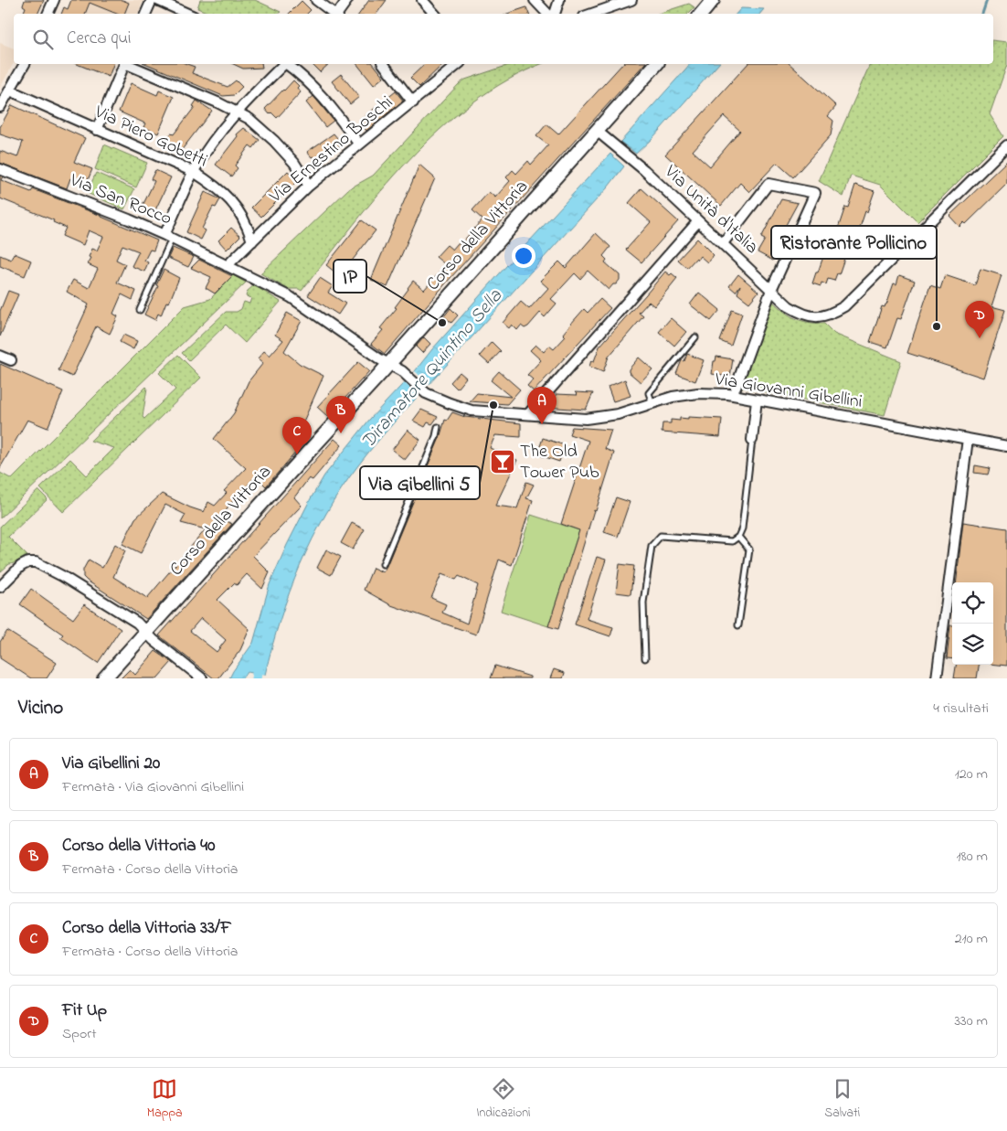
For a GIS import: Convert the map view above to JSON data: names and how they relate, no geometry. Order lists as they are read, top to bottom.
{
  "streets": {
    "main road": ["Corso della Vittoria"],
    "street": [
      "Via Piero Gobetti",
      "Via Ernestino Boschi",
      "Via San Rocco",
      "Via Unità d'Italia",
      "Via Giovanni Gibellini"
    ]
  },
  "crossings": [
    ["Via Piero Gobetti", "Via Ernestino Boschi"],
    ["Via Ernestino Boschi", "Via San Rocco"],
    ["Via San Rocco", "Corso della Vittoria"],
    ["Via San Rocco", "Via Giovanni Gibellini"],
    ["Via Unità d'Italia", "Corso della Vittoria"],
    ["Corso della Vittoria", "Via Giovanni Gibellini"]
  ],
  "water": ["Diramatore Quintino Sella"],
  "places": {
    "other": ["IP", "Ristorante Pollicino", "Via Gibellini 5"],
    "bar": ["The Old Tower Pub"]
  },
  "page": {
    "search": "Cerca qui",
    "pins": [
      "D",
      "A",
      "B",
      "C"
    ],
    "heading": ["Vicino", "4 risultati"],
    "list": [
      {
        "mark": "A",
        "name": "Via Gibellini 20",
        "note": "Fermata · Via Giovanni Gibellini",
        "value": "120 m"
      },
      {
        "mark": "B",
        "name": "Corso della Vittoria 40",
        "note": "Fermata · Corso della Vittoria",
        "value": "180 m"
      },
      {
        "mark": "C",
        "name": "Corso della Vittoria 33/F",
        "note": "Fermata · Corso della Vittoria",
        "value": "210 m"
      },
      {
        "mark": "D",
        "name": "Fit Up",
        "note": "Sport",
        "value": "330 m"
      }
    ],
    "nav": ["Mappa", "Indicazioni", "Salvati"]
  }
}
